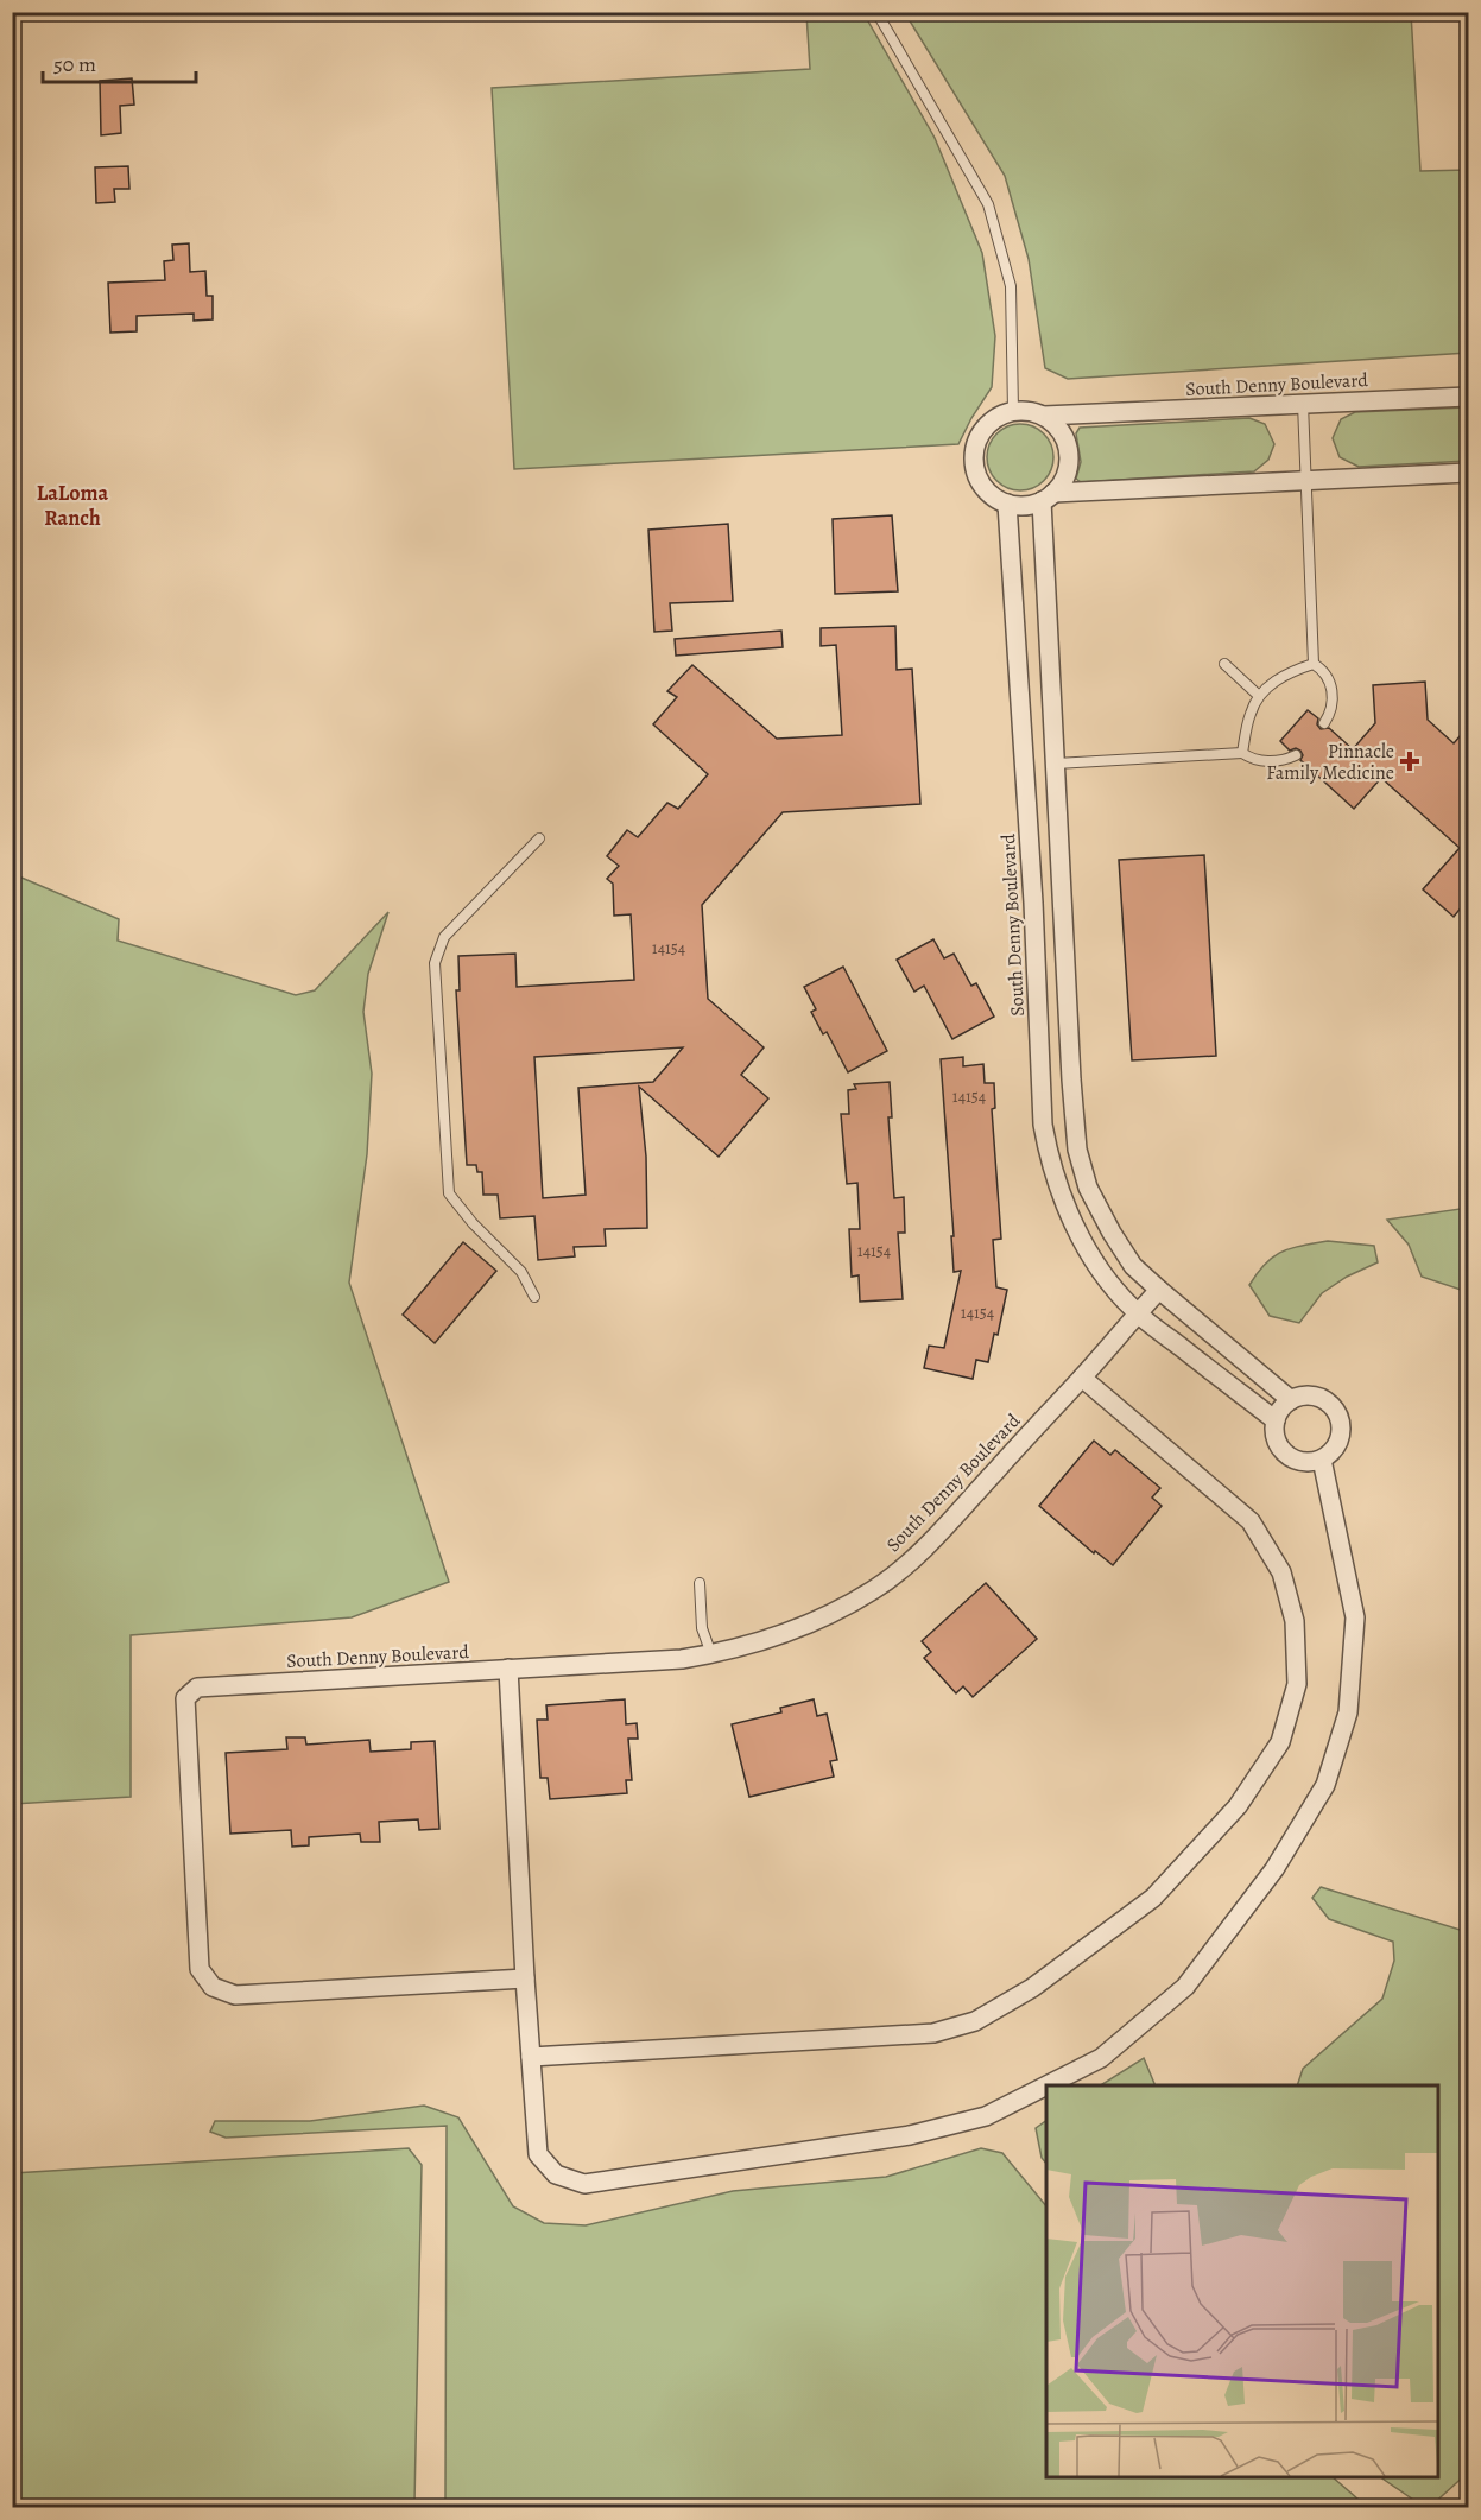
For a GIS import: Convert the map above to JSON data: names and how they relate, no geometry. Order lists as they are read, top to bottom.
{
  "streets": {
    "street": ["South Denny Boulevard"]
  },
  "districts": ["LaLoma Ranch"],
  "places": {
    "health": ["Pinnacle Family Medicine"]
  },
  "house_numbers": [
    "14154",
    "14154",
    "14154",
    "14154"
  ],
  "scale_bar": "50 m"
}
